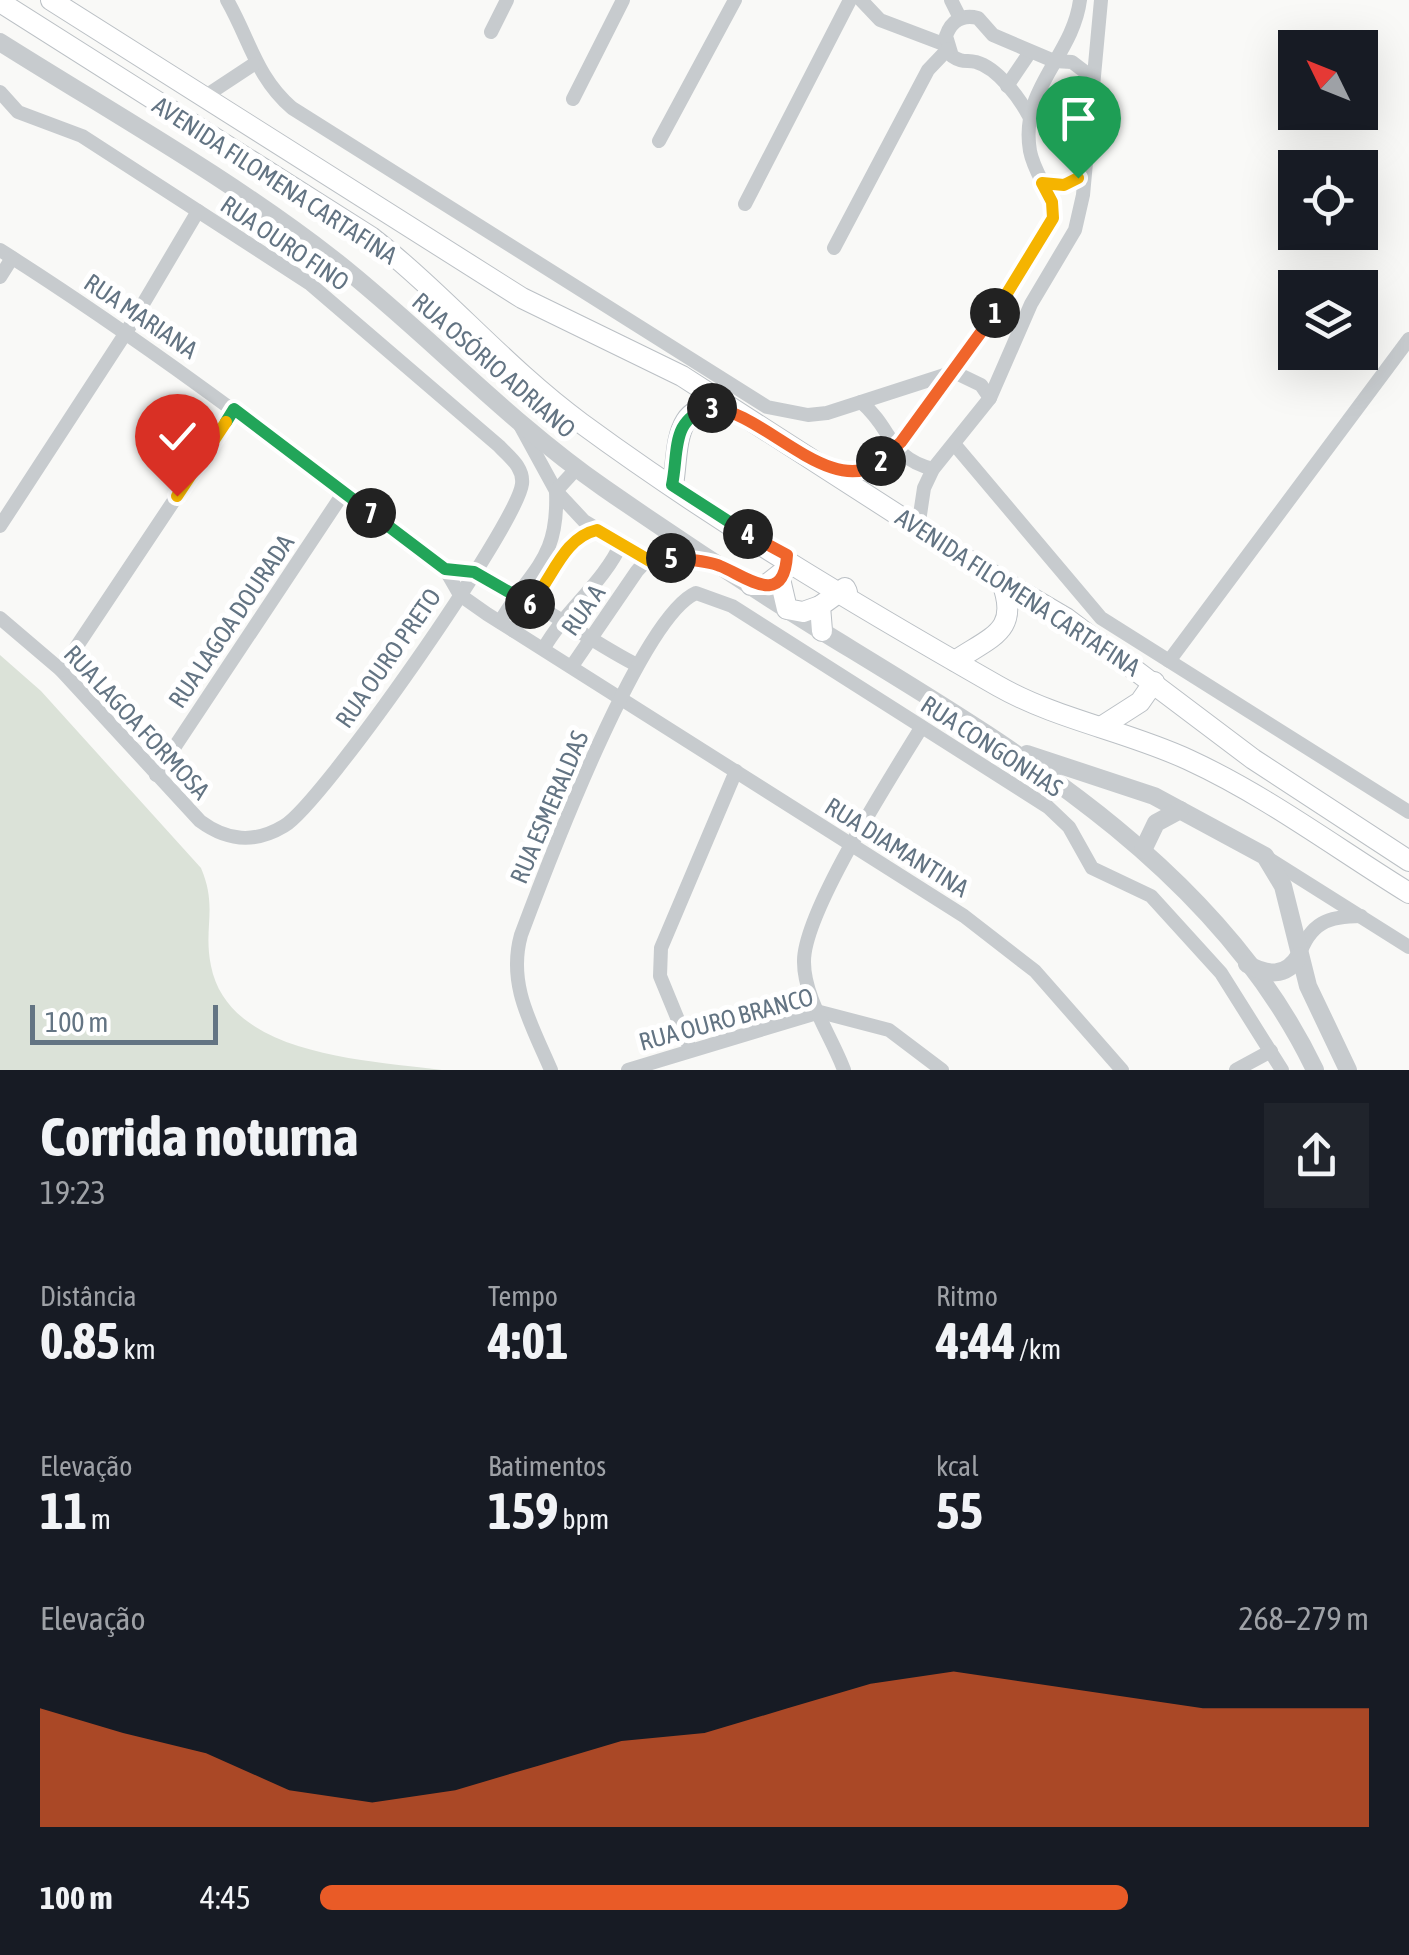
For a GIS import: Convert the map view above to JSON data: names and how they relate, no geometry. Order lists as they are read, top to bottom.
{
  "streets": {
    "main road": ["AVENIDA FILOMENA CARTAFINA"],
    "street": [
      "RUA OURO FINO",
      "RUA MARIANA",
      "RUA OSÓRIO ADRIANO",
      "RUA A",
      "RUA LAGOA DOURADA",
      "RUA OURO PRETO",
      "RUA LAGOA FORMOSA",
      "RUA CONGONHAS",
      "RUA ESMERALDAS",
      "RUA DIAMANTINA",
      "RUA OURO BRANCO"
    ]
  },
  "crossings": [
    ["RUA OURO FINO", "RUA OURO PRETO"],
    ["RUA MARIANA", "RUA LAGOA DOURADA"],
    ["RUA MARIANA", "RUA OURO PRETO"],
    ["RUA MARIANA", "RUA DIAMANTINA"],
    ["RUA OSÓRIO ADRIANO", "RUA A"],
    ["RUA A", "RUA DIAMANTINA"],
    ["RUA LAGOA DOURADA", "RUA LAGOA FORMOSA"],
    ["RUA OURO PRETO", "RUA LAGOA FORMOSA"],
    ["RUA OURO PRETO", "RUA DIAMANTINA"],
    ["RUA CONGONHAS", "RUA ESMERALDAS"],
    ["RUA ESMERALDAS", "RUA DIAMANTINA"]
  ],
  "scale_bar": "100 m",
  "north": "top left",
  "page": {
    "pins": [
      "1",
      "3",
      "2",
      "7",
      "4",
      "5",
      "6"
    ],
    "scale": "100 m",
    "heading": ["Corrida noturna", "19:23"],
    "stats": [
      ["Distância", "0.85 km"],
      ["Tempo", "4:01"],
      ["Ritmo", "4:44 /km"],
      ["Elevação", "11 m"],
      ["Batimentos", "159 bpm"],
      ["kcal", "55"]
    ],
    "chart": ["Elevação", "268–279 m"],
    "list": [
      {
        "name": "100 m",
        "note": "4:45"
      }
    ]
  }
}
